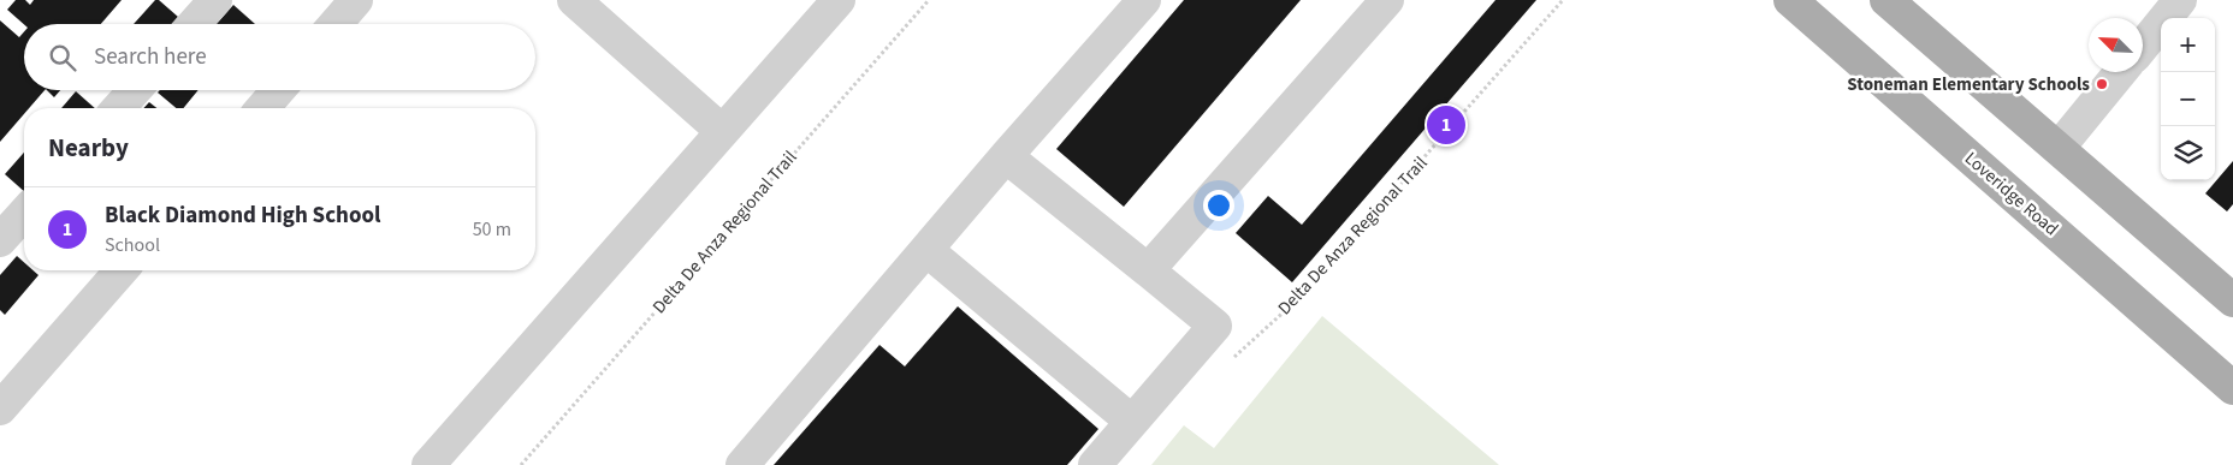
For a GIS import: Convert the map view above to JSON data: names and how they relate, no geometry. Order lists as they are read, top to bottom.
{
  "streets": {
    "main road": ["Loveridge Road"],
    "path": ["Delta De Anza Regional Trail"]
  },
  "places": ["Stoneman Elementary Schools"],
  "north": "top left",
  "page": {
    "map_buttons": ["+", "−"],
    "search": "Search here",
    "pins": "1",
    "heading": "Nearby",
    "list": [
      {
        "mark": "1",
        "name": "Black Diamond High School",
        "note": "School",
        "value": "50 m"
      }
    ]
  }
}
